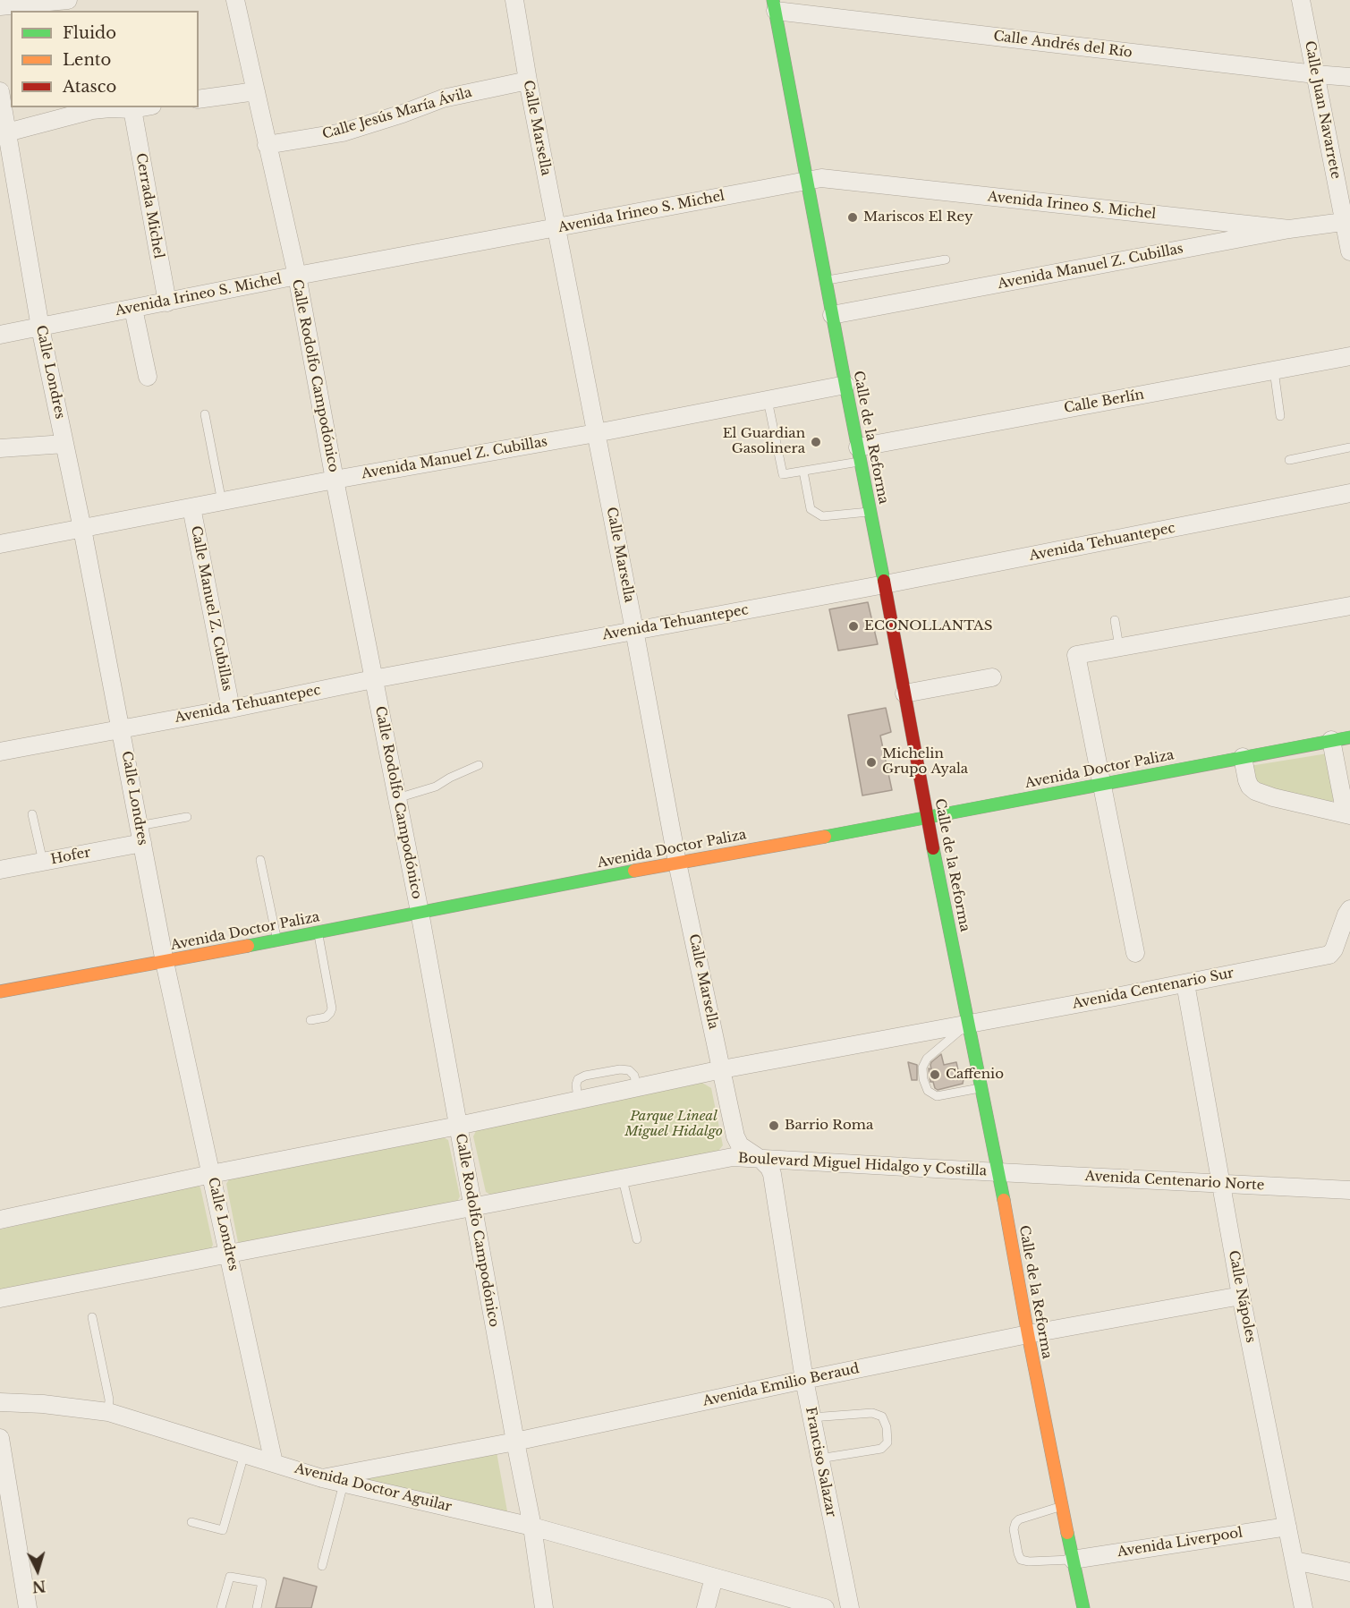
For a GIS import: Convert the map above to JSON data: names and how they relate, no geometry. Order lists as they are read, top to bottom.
{
  "streets": {
    "main road": ["Calle de la Reforma", "Avenida Doctor Paliza"],
    "street": [
      "Calle Andrés del Río",
      "Calle Juan Navarrete",
      "Calle Jesús María Ávila",
      "Calle Marsella",
      "Cerrada Michel",
      "Avenida Irineo S. Michel",
      "Avenida Manuel Z. Cubillas",
      "Calle Londres",
      "Calle Rodolfo Campodónico",
      "Calle Berlín",
      "Avenida Tehuantepec",
      "Calle Manuel Z. Cubillas",
      "Hofer",
      "Avenida Centenario Sur",
      "Boulevard Miguel Hidalgo y Costilla",
      "Avenida Centenario Norte",
      "Calle Nápoles",
      "Avenida Emilio Beraud",
      "Franciso Salazar",
      "Avenida Doctor Aguilar",
      "Avenida Liverpool"
    ]
  },
  "crossings": [
    ["Calle Andrés del Río", "Calle Juan Navarrete"],
    ["Calle Andrés del Río", "Calle de la Reforma"],
    ["Calle Juan Navarrete", "Avenida Manuel Z. Cubillas"],
    ["Calle Jesús María Ávila", "Calle Marsella"],
    ["Calle Jesús María Ávila", "Calle Rodolfo Campodónico"],
    ["Calle Marsella", "Avenida Irineo S. Michel"],
    ["Calle Marsella", "Avenida Manuel Z. Cubillas"],
    ["Calle Marsella", "Avenida Tehuantepec"],
    ["Calle Marsella", "Avenida Doctor Paliza"],
    ["Calle Marsella", "Boulevard Miguel Hidalgo y Costilla"],
    ["Calle Marsella", "Franciso Salazar"],
    ["Cerrada Michel", "Avenida Irineo S. Michel"],
    ["Avenida Irineo S. Michel", "Avenida Manuel Z. Cubillas"],
    ["Avenida Irineo S. Michel", "Calle Londres"],
    ["Avenida Irineo S. Michel", "Calle Rodolfo Campodónico"],
    ["Avenida Irineo S. Michel", "Calle de la Reforma"],
    ["Avenida Manuel Z. Cubillas", "Calle Londres"],
    ["Avenida Manuel Z. Cubillas", "Calle Rodolfo Campodónico"],
    ["Avenida Manuel Z. Cubillas", "Calle de la Reforma"],
    ["Avenida Manuel Z. Cubillas", "Calle Manuel Z. Cubillas"],
    ["Calle Londres", "Avenida Tehuantepec"],
    ["Calle Londres", "Avenida Doctor Paliza"],
    ["Calle Londres", "Hofer"],
    ["Calle Londres", "Boulevard Miguel Hidalgo y Costilla"],
    ["Calle Londres", "Avenida Doctor Aguilar"],
    ["Calle Rodolfo Campodónico", "Avenida Tehuantepec"],
    ["Calle Rodolfo Campodónico", "Avenida Doctor Paliza"],
    ["Calle Rodolfo Campodónico", "Boulevard Miguel Hidalgo y Costilla"],
    ["Calle Rodolfo Campodónico", "Avenida Emilio Beraud"],
    ["Calle Rodolfo Campodónico", "Avenida Doctor Aguilar"],
    ["Calle Berlín", "Calle de la Reforma"],
    ["Calle de la Reforma", "Avenida Tehuantepec"],
    ["Calle de la Reforma", "Avenida Doctor Paliza"],
    ["Calle de la Reforma", "Avenida Centenario Sur"],
    ["Calle de la Reforma", "Boulevard Miguel Hidalgo y Costilla"],
    ["Calle de la Reforma", "Avenida Centenario Norte"],
    ["Calle de la Reforma", "Avenida Emilio Beraud"],
    ["Calle de la Reforma", "Avenida Liverpool"],
    ["Avenida Tehuantepec", "Calle Manuel Z. Cubillas"],
    ["Avenida Centenario Sur", "Calle Nápoles"],
    ["Boulevard Miguel Hidalgo y Costilla", "Avenida Centenario Norte"],
    ["Boulevard Miguel Hidalgo y Costilla", "Franciso Salazar"],
    ["Avenida Centenario Norte", "Calle Nápoles"],
    ["Calle Nápoles", "Avenida Emilio Beraud"],
    ["Calle Nápoles", "Avenida Liverpool"],
    ["Avenida Emilio Beraud", "Franciso Salazar"],
    ["Avenida Emilio Beraud", "Avenida Doctor Aguilar"]
  ],
  "parks": ["Parque Lineal Miguel Hidalgo"],
  "places": [
    "Mariscos El Rey",
    "El Guardian Gasolinera",
    "ECONOLLANTAS",
    "Michelin Grupo Ayala",
    "Caffenio",
    "Barrio Roma"
  ],
  "legend": ["Fluido", "Lento", "Atasco"],
  "north": "bottom"
}
